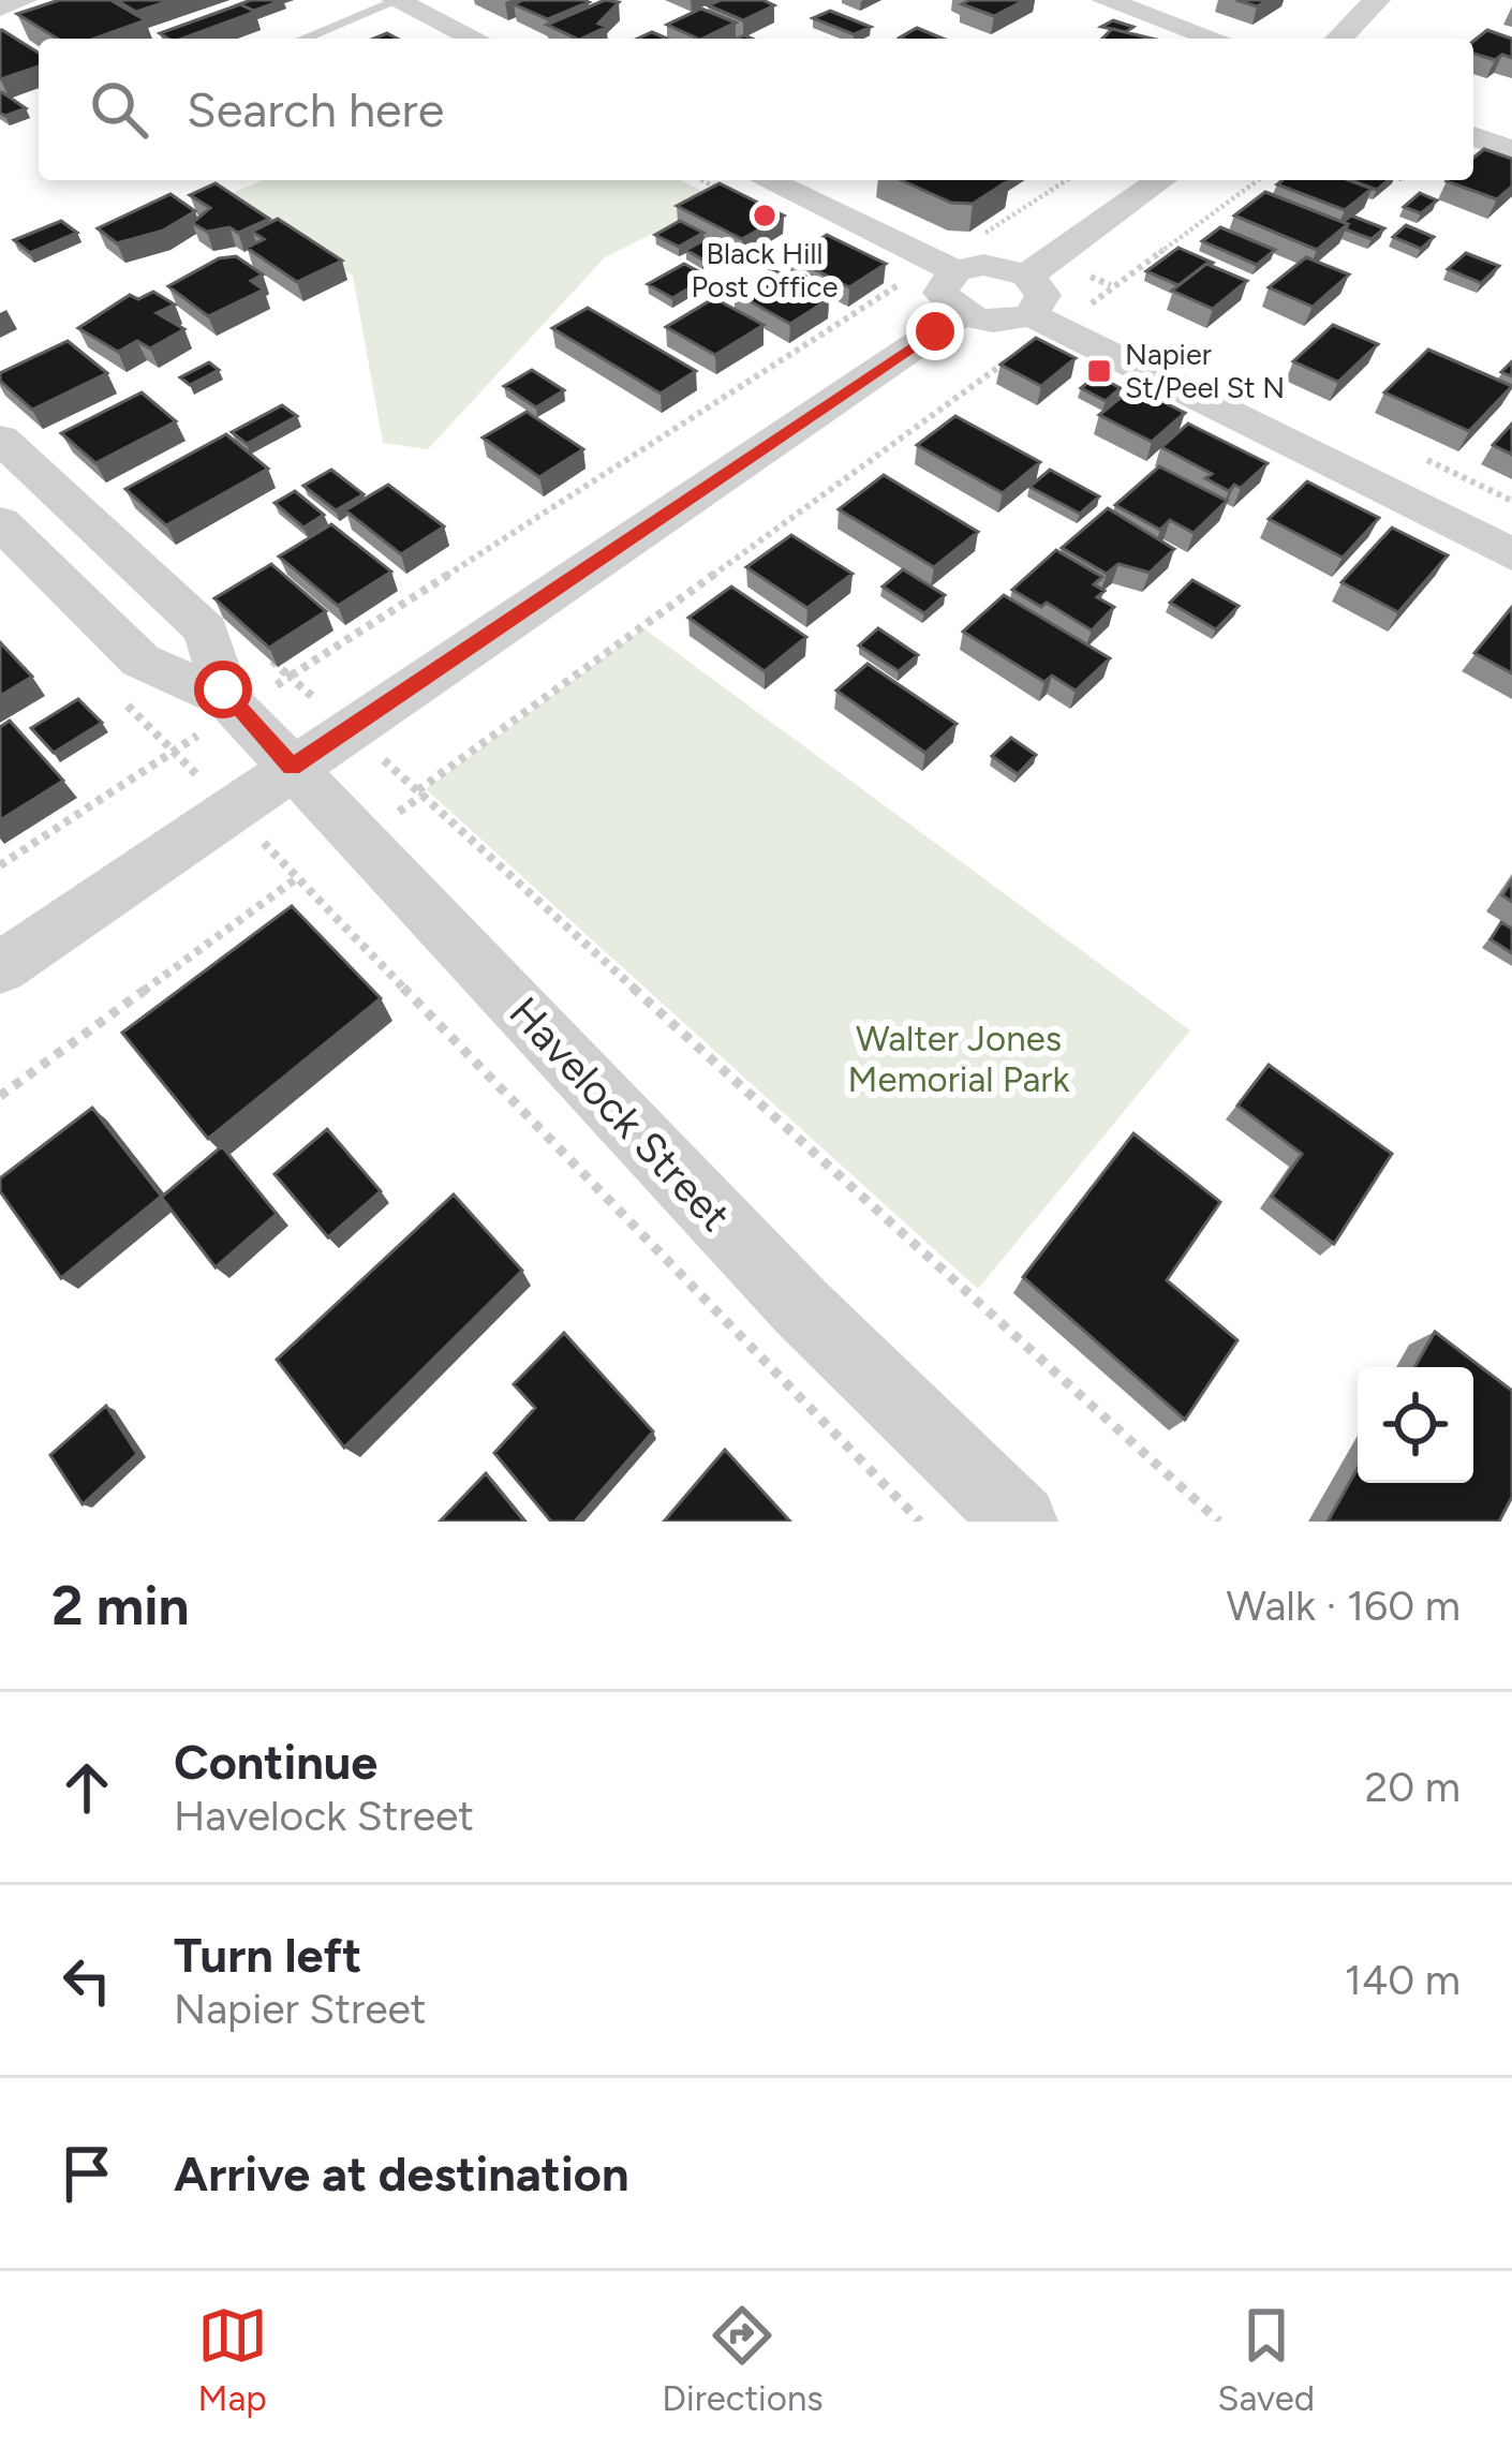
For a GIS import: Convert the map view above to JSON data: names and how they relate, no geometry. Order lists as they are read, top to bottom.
{
  "streets": {
    "street": ["Havelock Street"]
  },
  "parks": ["Walter Jones Memorial Park"],
  "places": {
    "other": ["Black Hill Post Office"],
    "transit": ["Napier St/Peel St N"]
  },
  "page": {
    "search": "Search here",
    "heading": ["2 min", "Walk · 160 m"],
    "list": [
      ["Continue", "Havelock Street", "20 m"],
      ["Turn left", "Napier Street", "140 m"],
      "Arrive at destination"
    ],
    "nav": ["Map", "Directions", "Saved"]
  }
}
